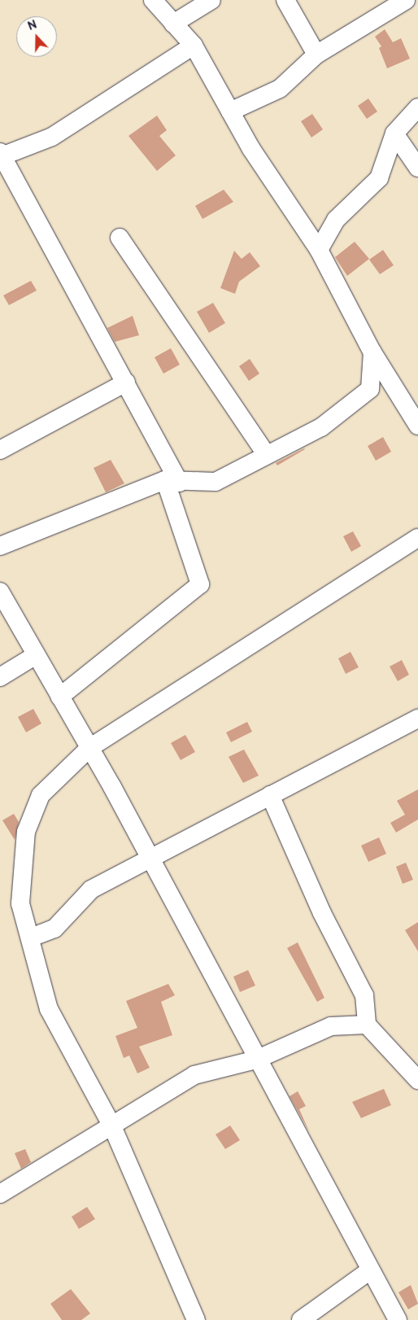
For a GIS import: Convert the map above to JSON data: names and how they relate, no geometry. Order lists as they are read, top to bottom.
{
  "north": "top"
}
